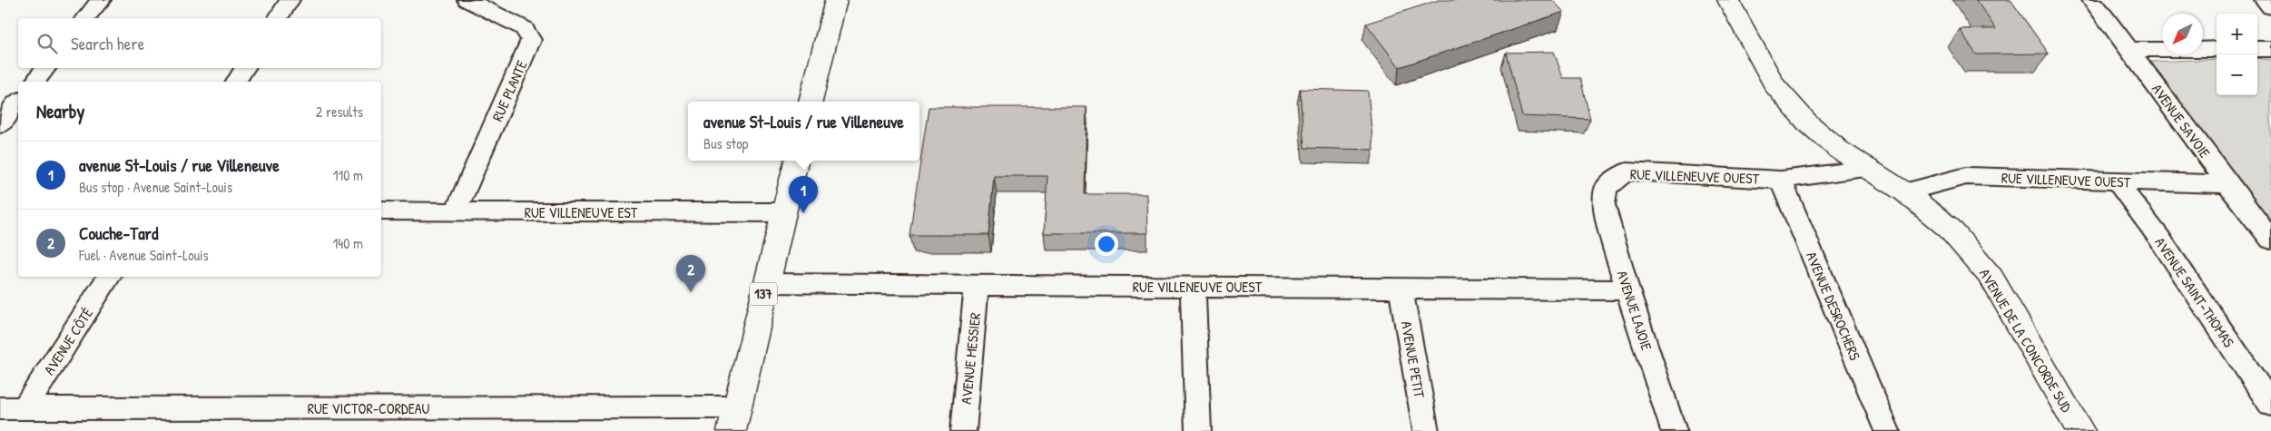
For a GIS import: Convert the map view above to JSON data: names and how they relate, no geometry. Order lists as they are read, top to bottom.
{
  "streets": {
    "street": [
      "RUE PLANTE",
      "AVENUE SAVOIE",
      "RUE VILLENEUVE OUEST",
      "RUE VILLENEUVE EST",
      "AVENUE SAINT-THOMAS",
      "137",
      "AVENUE DESROCHERS",
      "AVENUE LAJOIE",
      "AVENUE DE LA CONCORDE SUD",
      "AVENUE CÔTÉ",
      "AVENUE MESSIER",
      "AVENUE PETIT",
      "RUE VICTOR-CORDEAU"
    ]
  },
  "crossings": [
    ["RUE PLANTE", "RUE VILLENEUVE EST"],
    ["AVENUE SAVOIE", "RUE VILLENEUVE OUEST"],
    ["RUE VILLENEUVE OUEST", "AVENUE SAINT-THOMAS"],
    ["RUE VILLENEUVE OUEST", "137"],
    ["RUE VILLENEUVE OUEST", "AVENUE DESROCHERS"],
    ["RUE VILLENEUVE OUEST", "AVENUE LAJOIE"],
    ["RUE VILLENEUVE OUEST", "AVENUE DE LA CONCORDE SUD"],
    ["RUE VILLENEUVE OUEST", "AVENUE MESSIER"],
    ["RUE VILLENEUVE OUEST", "AVENUE PETIT"],
    ["RUE VILLENEUVE EST", "137"],
    ["137", "RUE VICTOR-CORDEAU"],
    ["AVENUE CÔTÉ", "RUE VICTOR-CORDEAU"]
  ],
  "north": "bottom left",
  "page": {
    "map_buttons": ["+", "−"],
    "search": "Search here",
    "heading": ["Nearby", "2 results"],
    "popup": ["avenue St-Louis / rue Villeneuve", "Bus stop"],
    "list": [
      {
        "mark": "1",
        "name": "avenue St-Louis / rue Villeneuve",
        "note": "Bus stop · Avenue Saint-Louis",
        "value": "110 m"
      },
      {
        "mark": "2",
        "name": "Couche-Tard",
        "note": "Fuel · Avenue Saint-Louis",
        "value": "140 m"
      }
    ],
    "pins": ["1", "2"]
  }
}
